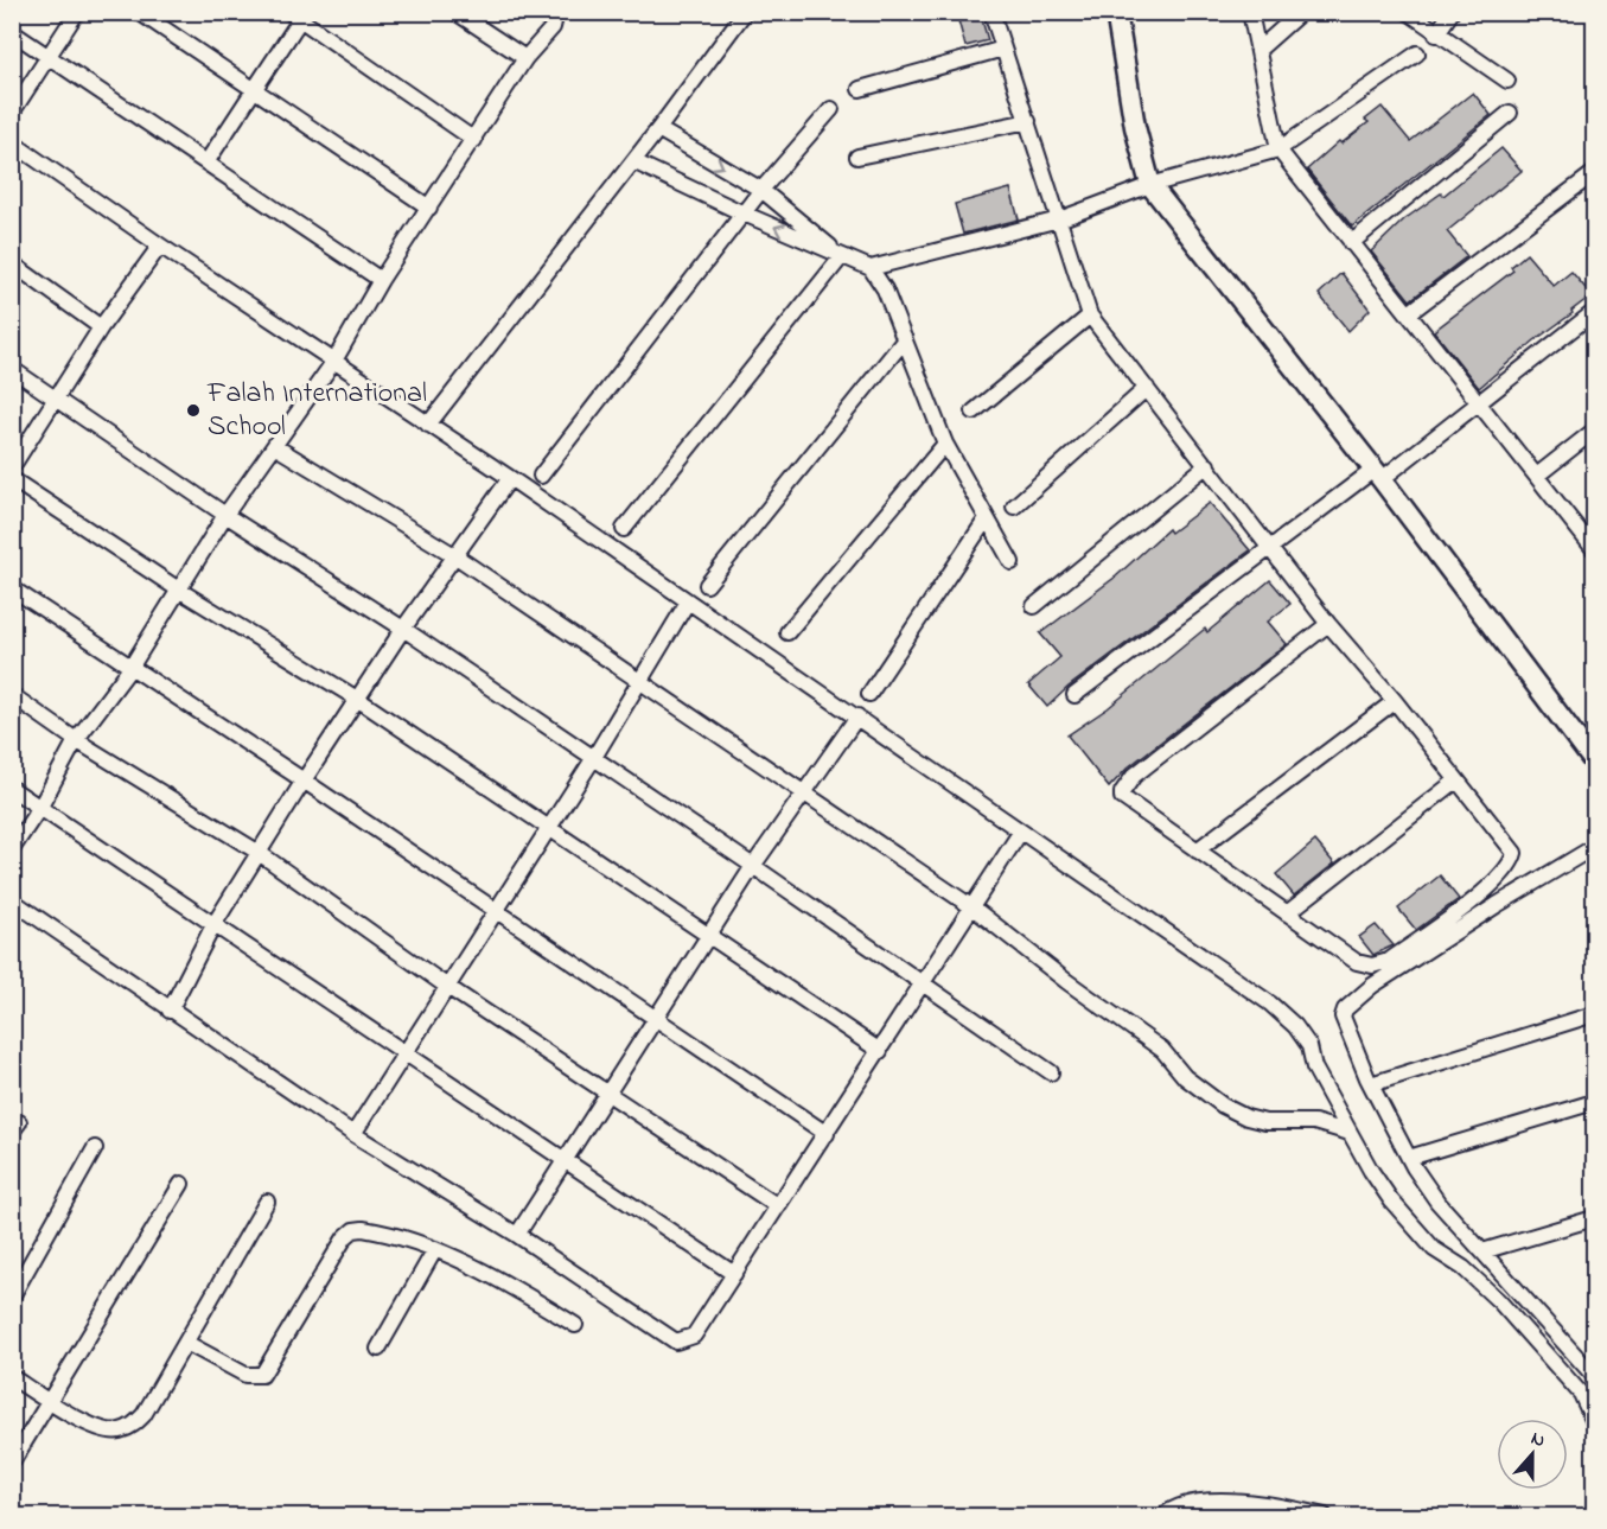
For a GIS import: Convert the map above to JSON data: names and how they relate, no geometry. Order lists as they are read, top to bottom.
{
  "places": ["Falah International School"],
  "north": "top"
}
